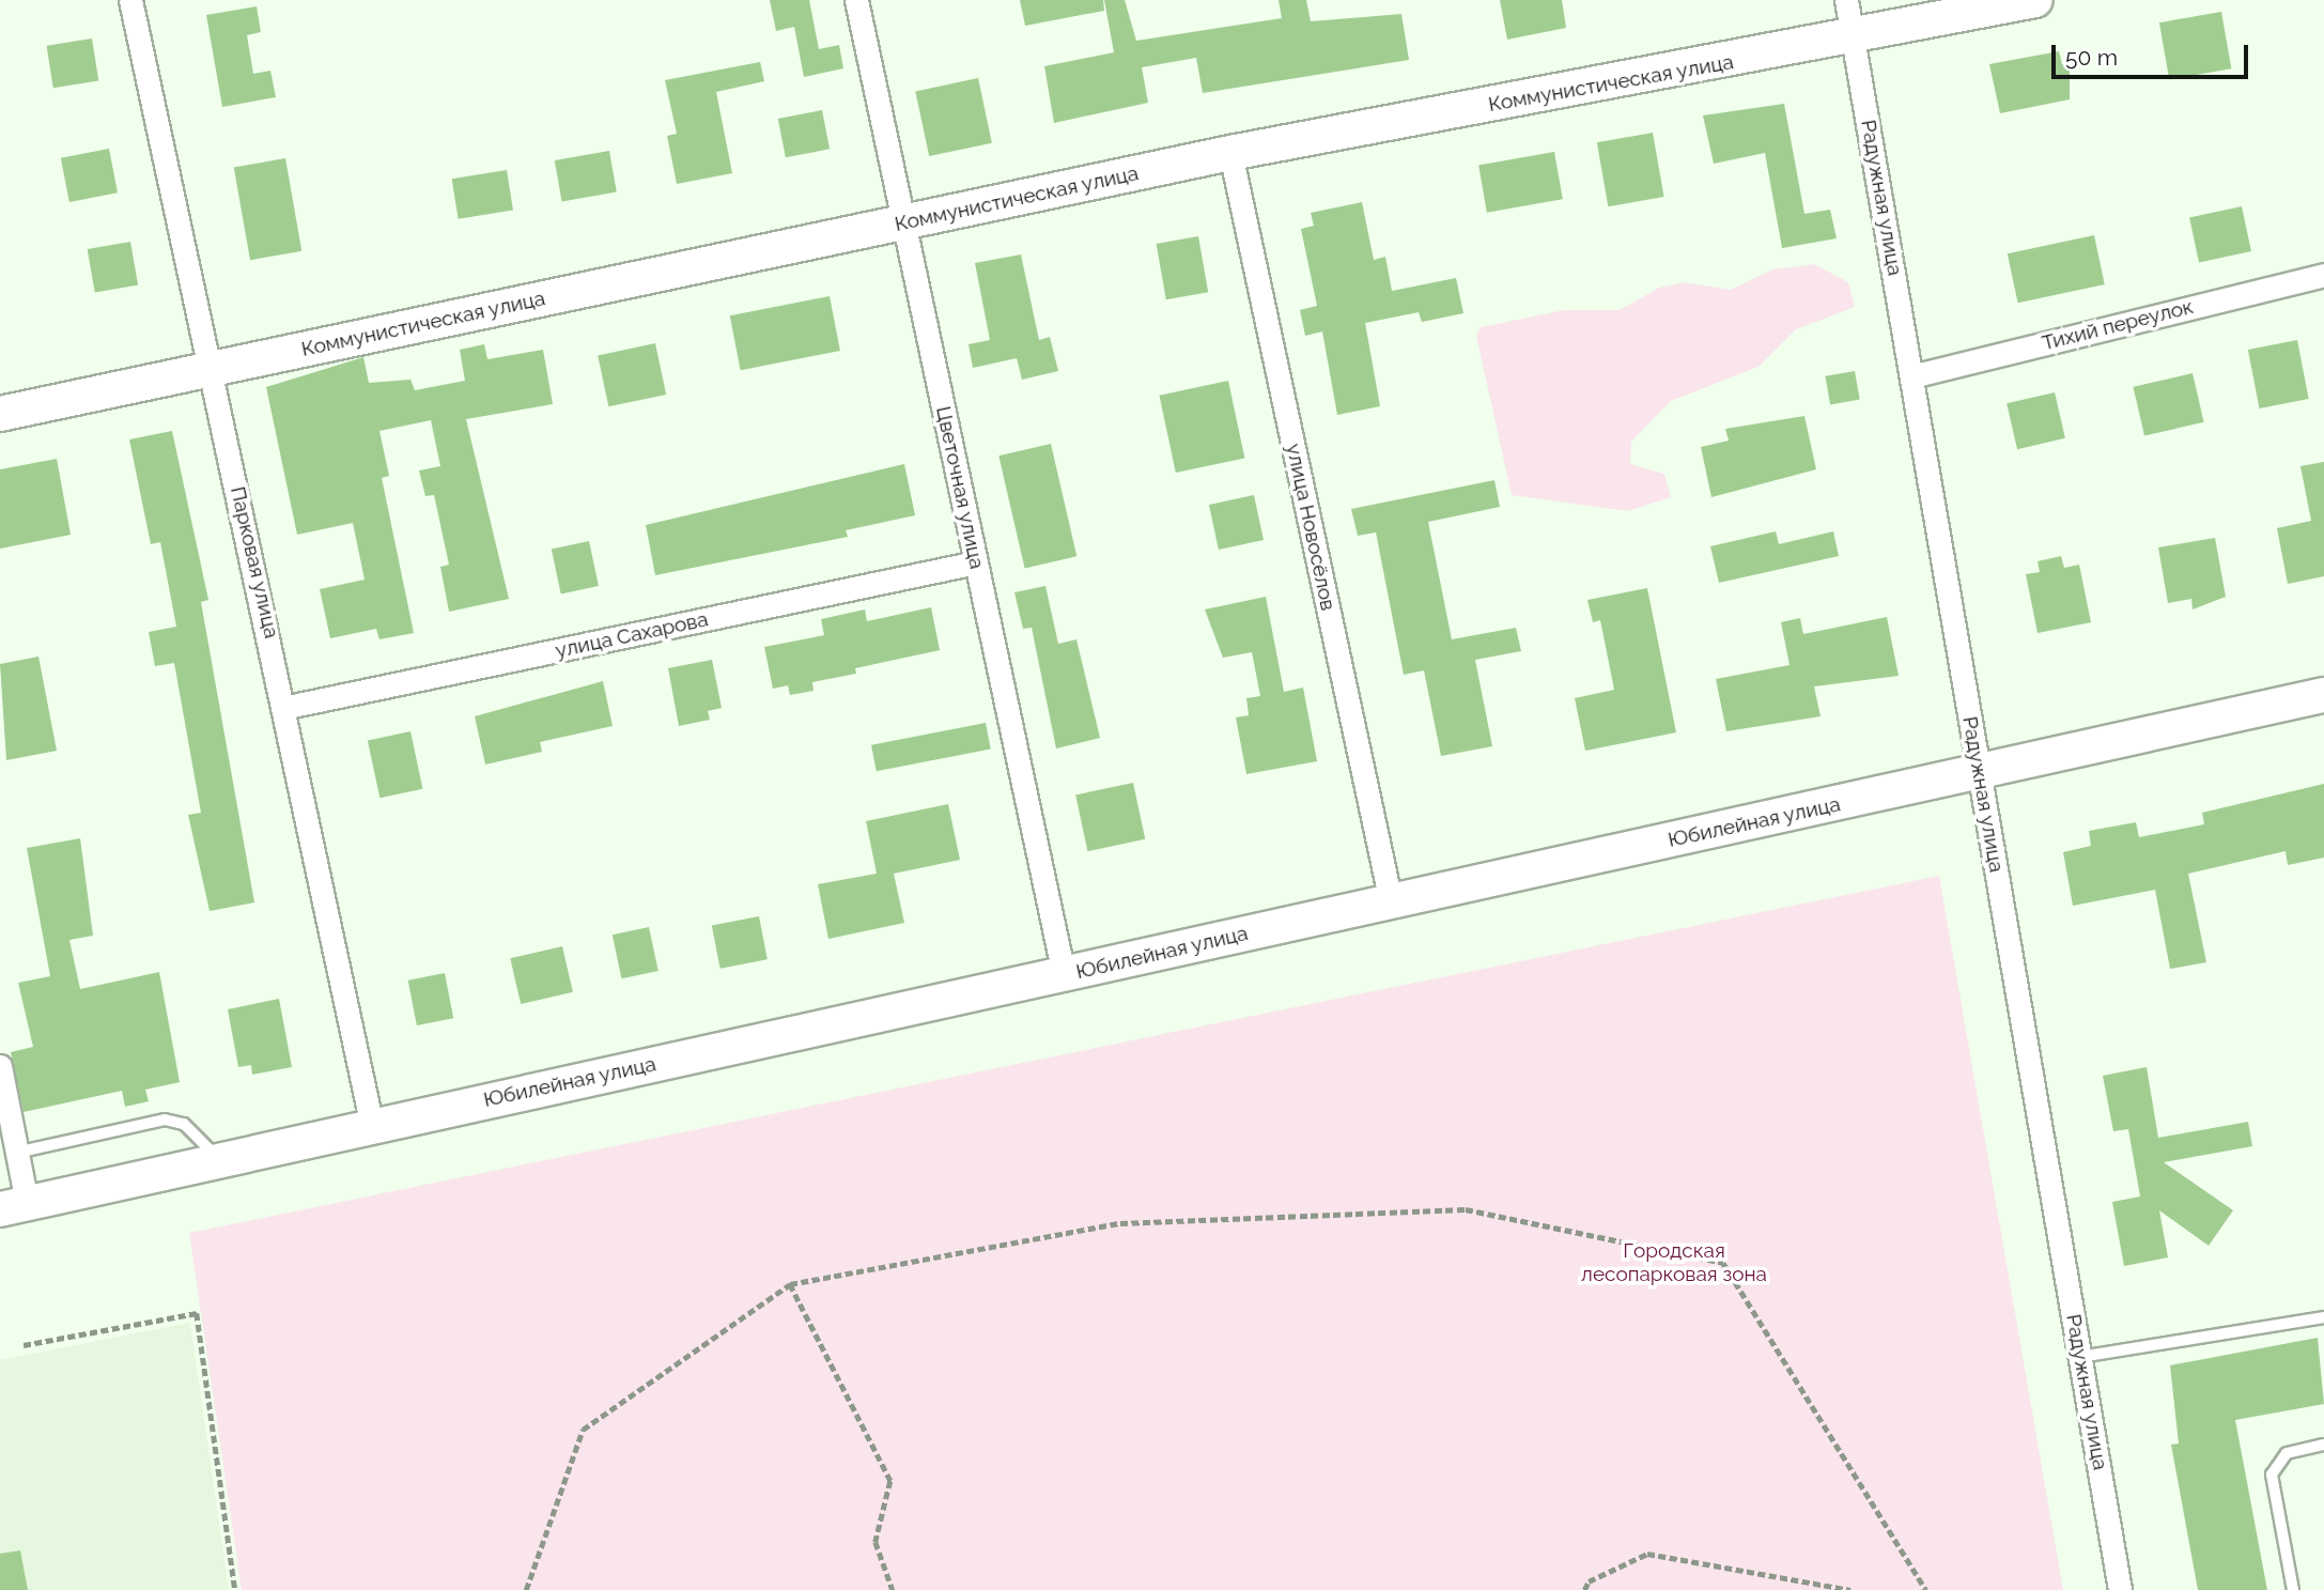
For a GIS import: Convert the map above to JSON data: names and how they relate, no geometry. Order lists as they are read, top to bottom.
{
  "streets": {
    "street": [
      "Коммунистическая улица",
      "Радужная улица",
      "Тихий переулок",
      "Цветочная улица",
      "улица Новосёлов",
      "Парковая улица",
      "улица Сахарова",
      "Юбилейная улица"
    ]
  },
  "crossings": [
    ["Коммунистическая улица", "Радужная улица"],
    ["Коммунистическая улица", "Цветочная улица"],
    ["Коммунистическая улица", "улица Новосёлов"],
    ["Коммунистическая улица", "Парковая улица"],
    ["Радужная улица", "Тихий переулок"],
    ["Радужная улица", "Юбилейная улица"],
    ["Цветочная улица", "улица Сахарова"],
    ["Цветочная улица", "Юбилейная улица"],
    ["улица Новосёлов", "Юбилейная улица"],
    ["Парковая улица", "улица Сахарова"],
    ["Парковая улица", "Юбилейная улица"]
  ],
  "parks": ["Городская лесопарковая зона"],
  "scale_bar": "50 m"
}
